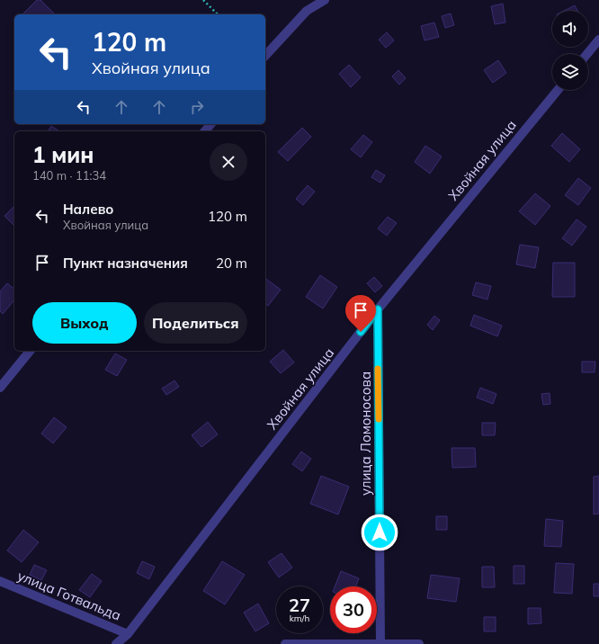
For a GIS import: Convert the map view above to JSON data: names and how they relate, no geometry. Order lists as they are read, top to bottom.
{
  "streets": {
    "street": ["Хвойная улица", "улица Ломоносова", "улица Готвальда"]
  },
  "crossings": [
    ["Хвойная улица", "улица Ломоносова"],
    ["Хвойная улица", "улица Готвальда"]
  ],
  "page": {
    "turn": ["120 m", "Хвойная улица"],
    "heading": ["1 мин", "140 m · 11:34"],
    "list": [
      {
        "name": "Налево",
        "note": "Хвойная улица",
        "value": "120 m"
      },
      {
        "name": "Пункт назначения",
        "value": "20 m"
      }
    ],
    "buttons": ["Выход", "Поделиться"],
    "speed": "27 km/h",
    "limit": "30"
  }
}
